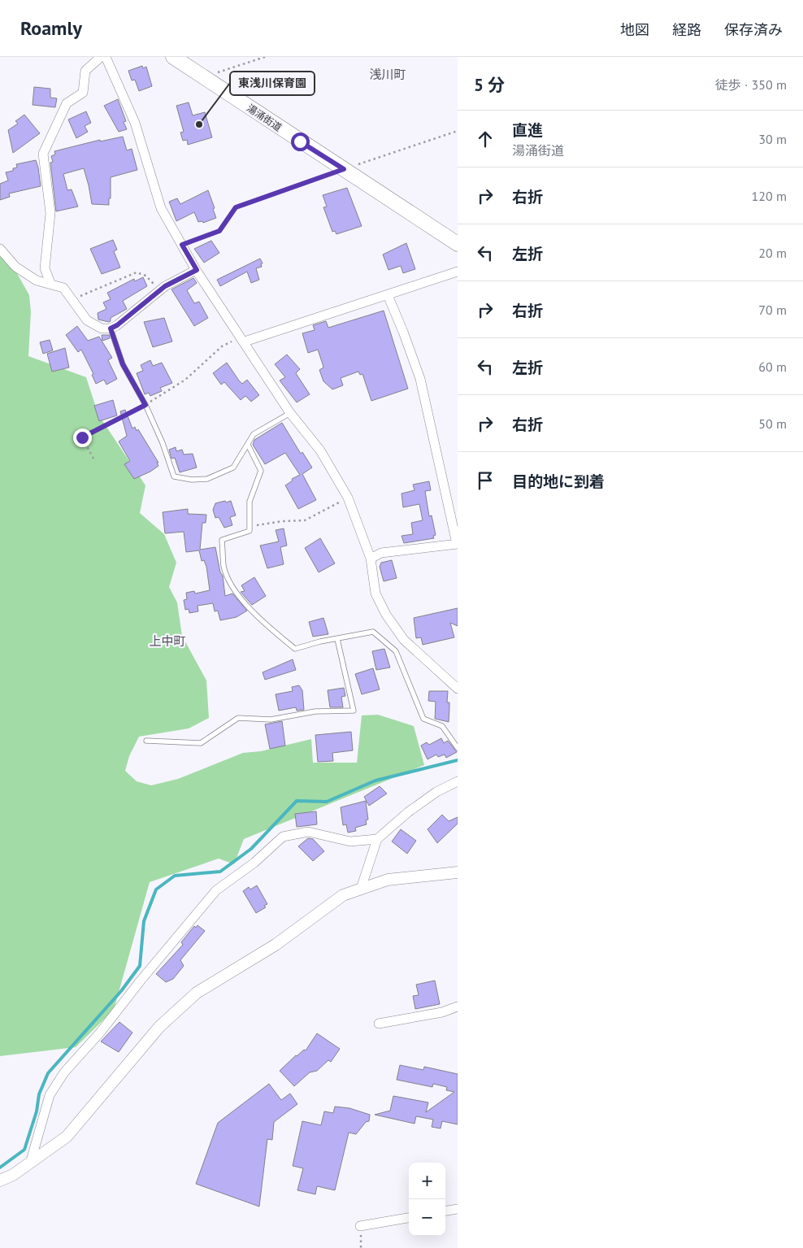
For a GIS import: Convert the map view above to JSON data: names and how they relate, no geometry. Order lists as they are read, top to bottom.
{
  "streets": {
    "main road": ["湯涌街道"]
  },
  "districts": ["浅川町", "上中町"],
  "places": ["東浅川保育園"],
  "page": {
    "header": "Roamly",
    "nav": ["地図", "経路", "保存済み"],
    "heading": ["5 分", "徒歩 · 350 m"],
    "list": [
      ["直進", "湯涌街道", "30 m"],
      ["右折", "120 m"],
      ["左折", "20 m"],
      ["右折", "70 m"],
      ["左折", "60 m"],
      ["右折", "50 m"],
      "目的地に到着"
    ],
    "map_buttons": ["+", "−"]
  }
}
